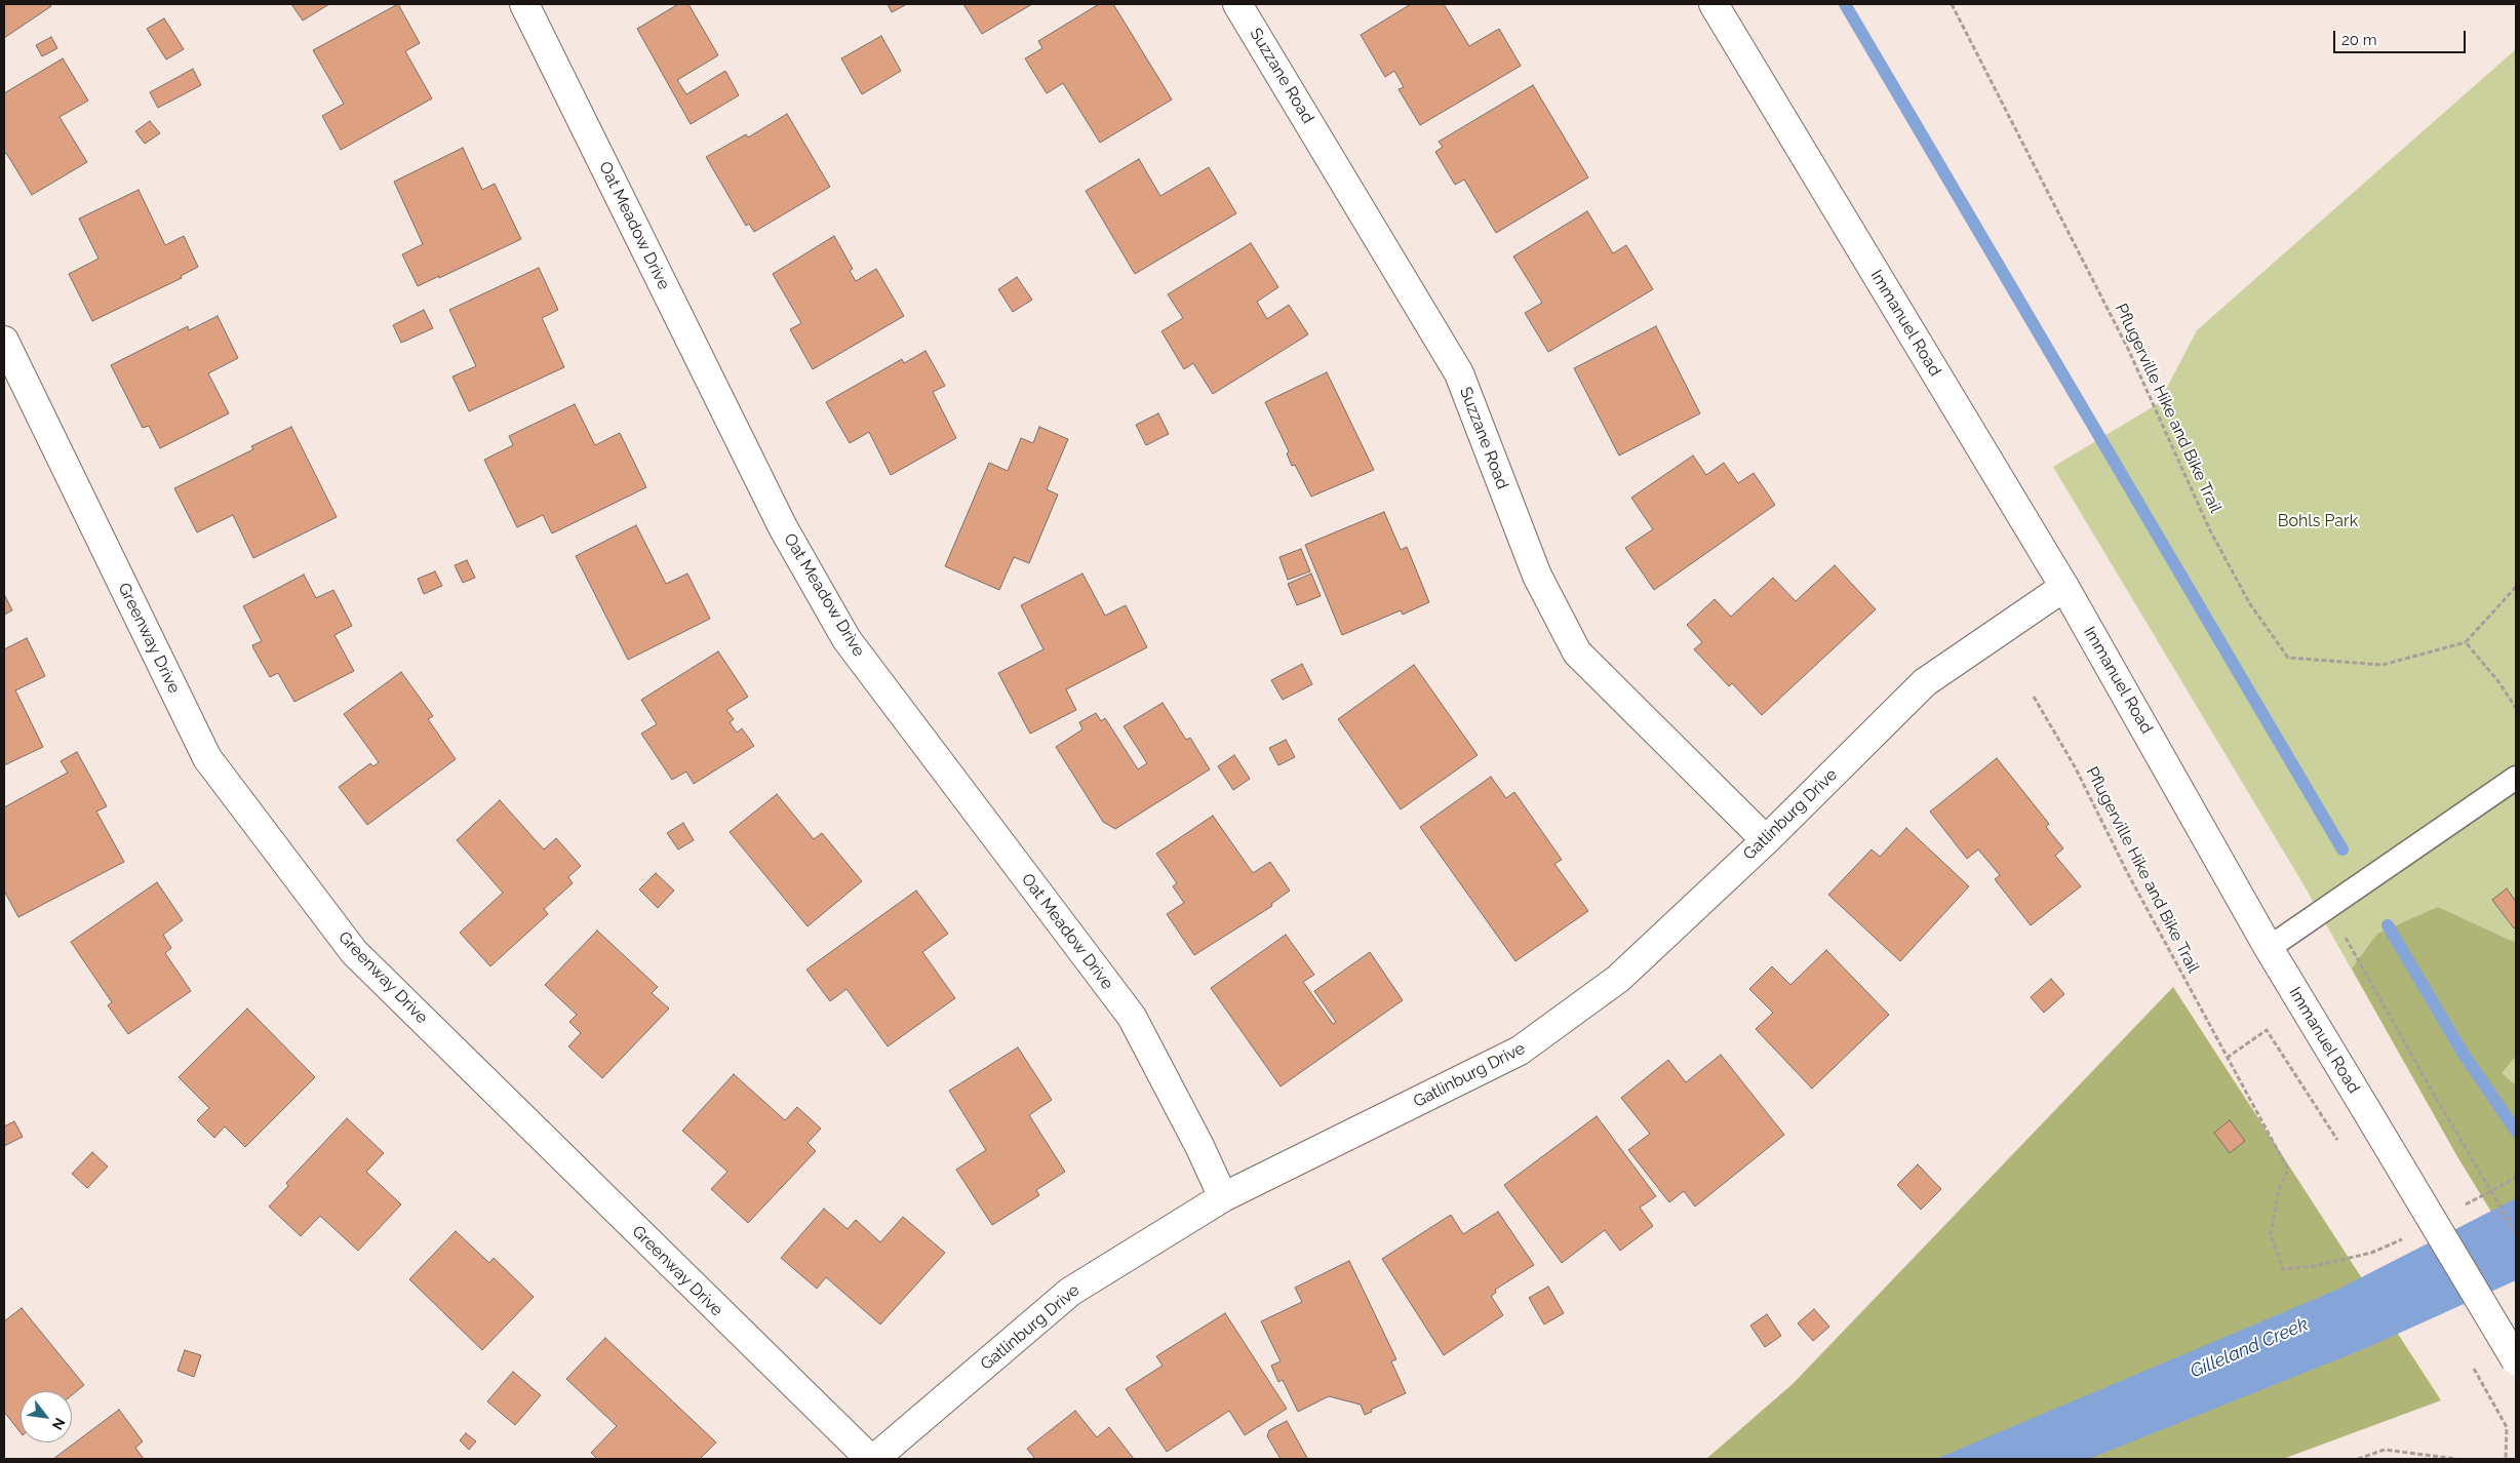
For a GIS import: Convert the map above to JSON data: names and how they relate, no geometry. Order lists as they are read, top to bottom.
{
  "streets": {
    "street": [
      "Suzzane Road",
      "Oat Meadow Drive",
      "Immanuel Road",
      "Greenway Drive",
      "Gatlinburg Drive"
    ],
    "path": ["Pflugerville Hike and Bike Trail"]
  },
  "crossings": [
    ["Suzzane Road", "Gatlinburg Drive"],
    ["Oat Meadow Drive", "Gatlinburg Drive"],
    ["Immanuel Road", "Gatlinburg Drive"]
  ],
  "water": ["Gilleland Creek"],
  "parks": ["Bohls Park"],
  "scale_bar": "20 m",
  "north": "bottom right"
}
